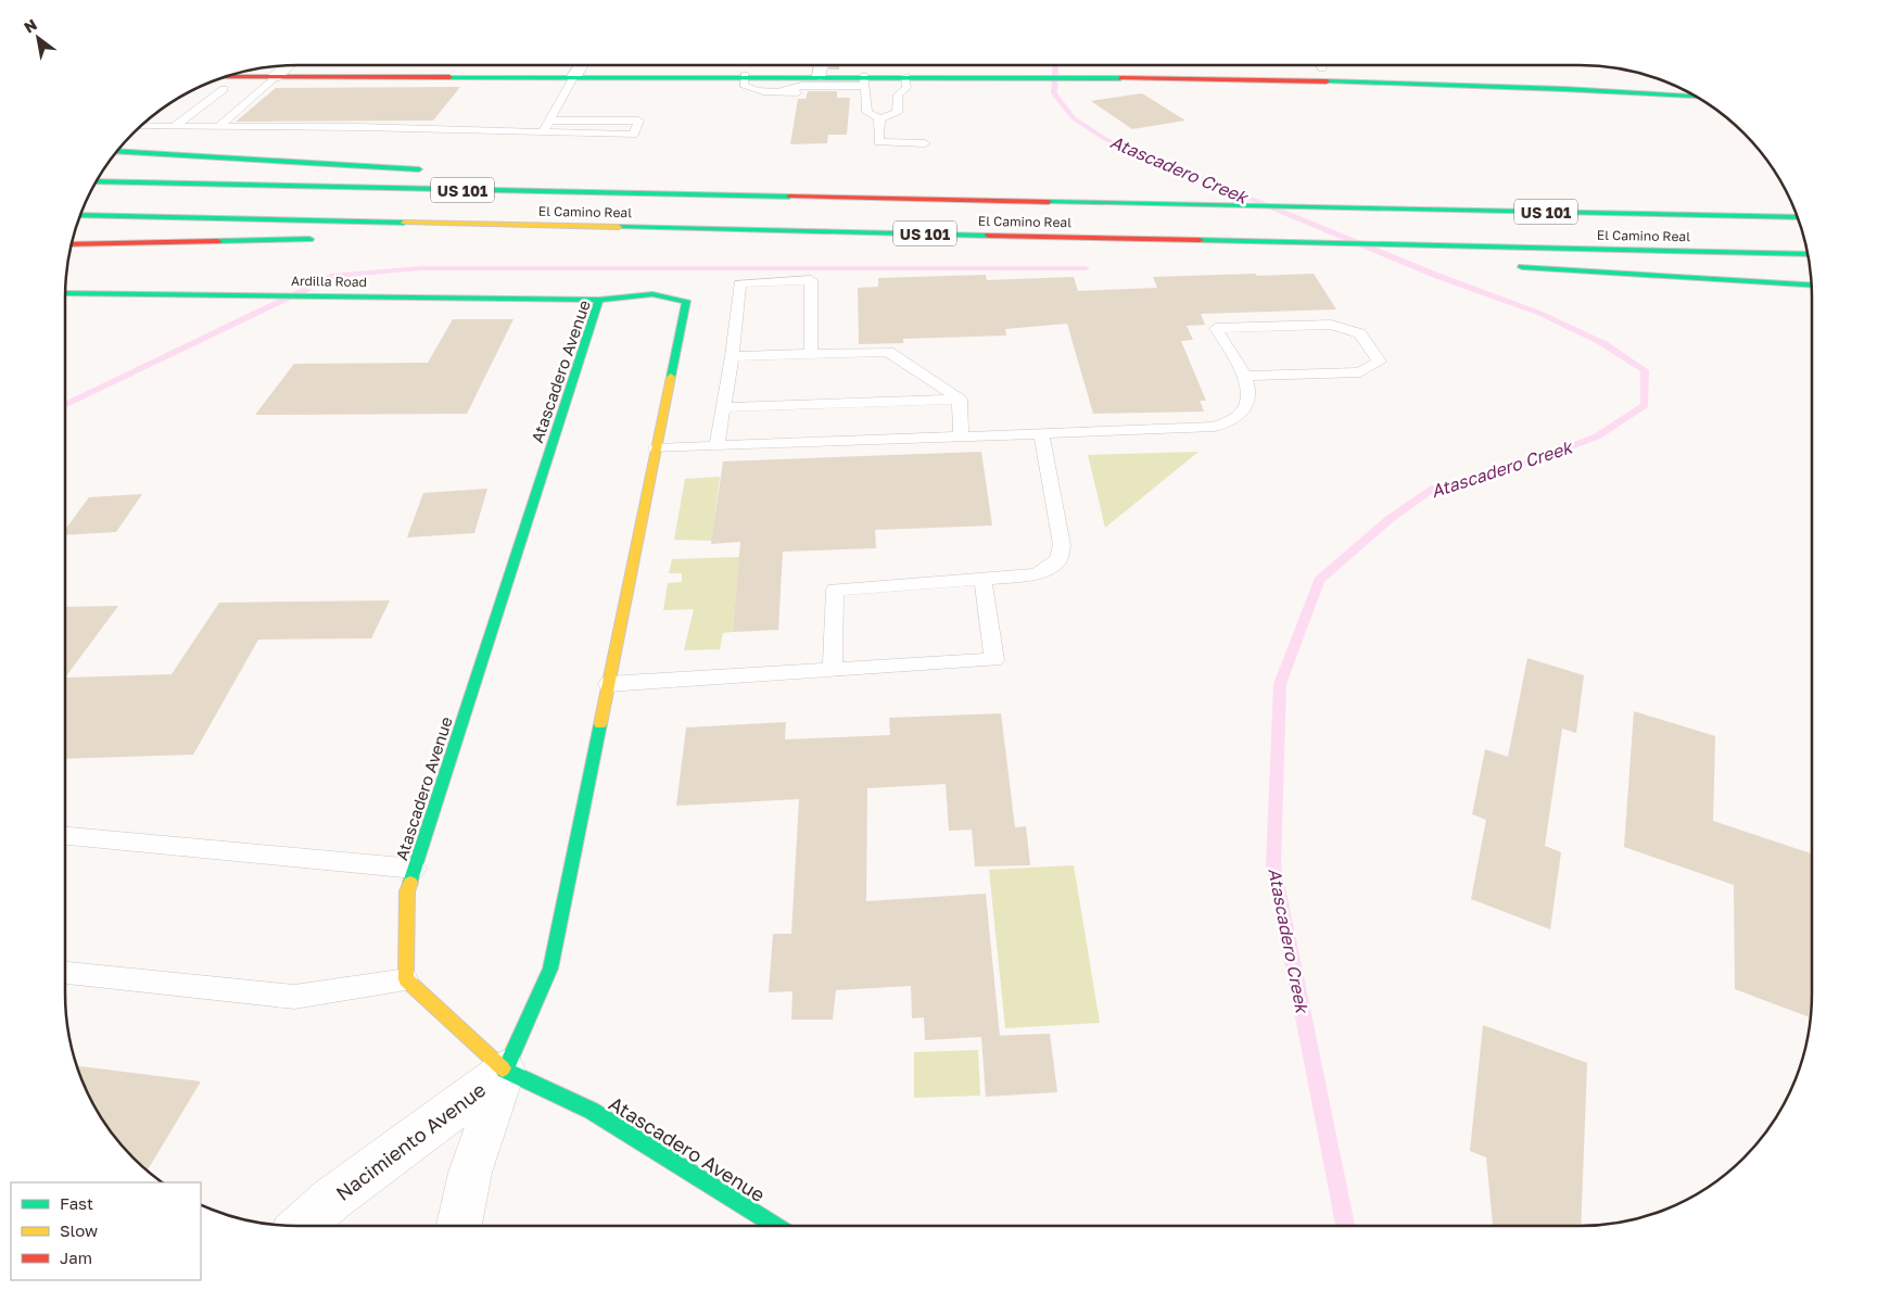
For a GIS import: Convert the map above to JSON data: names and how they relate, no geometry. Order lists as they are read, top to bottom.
{
  "streets": {
    "main road": [
      "US 101",
      "El Camino Real",
      "Ardilla Road",
      "Atascadero Avenue"
    ],
    "street": ["Nacimiento Avenue"]
  },
  "crossings": [
    ["Ardilla Road", "Atascadero Avenue"],
    ["Atascadero Avenue", "Nacimiento Avenue"]
  ],
  "water": ["Atascadero Creek"],
  "legend": ["Fast", "Slow", "Jam"],
  "north": "top left"
}
